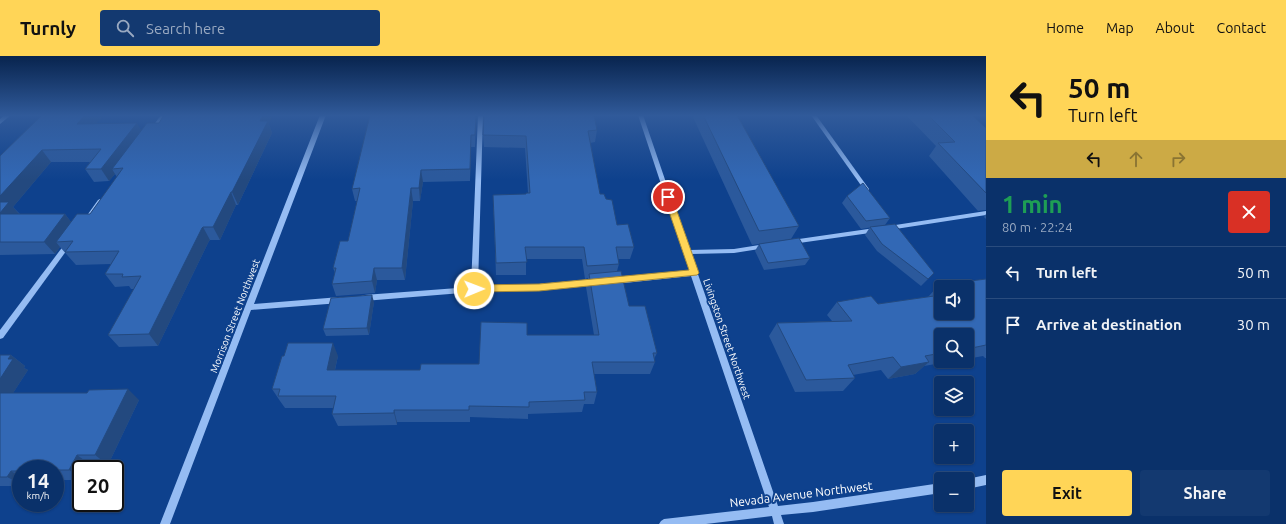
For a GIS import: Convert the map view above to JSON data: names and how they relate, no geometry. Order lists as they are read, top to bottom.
{
  "streets": {
    "street": ["Morrison Street Northwest", "Livingston Street Northwest", "Nevada Avenue Northwest"]
  },
  "crossings": [
    ["Livingston Street Northwest", "Nevada Avenue Northwest"]
  ],
  "page": {
    "header": "Turnly",
    "search": "Search here",
    "nav": [
      "Home",
      "Map",
      "About",
      "Contact"
    ],
    "turn": ["50 m", "Turn left"],
    "heading": ["1 min", "80 m · 22:24"],
    "list": [
      {
        "name": "Turn left",
        "value": "50 m"
      },
      {
        "name": "Arrive at destination",
        "value": "30 m"
      }
    ],
    "map_buttons": ["+", "−"],
    "speed": "14 km/h",
    "limit": "20",
    "buttons": ["Exit", "Share"]
  }
}
